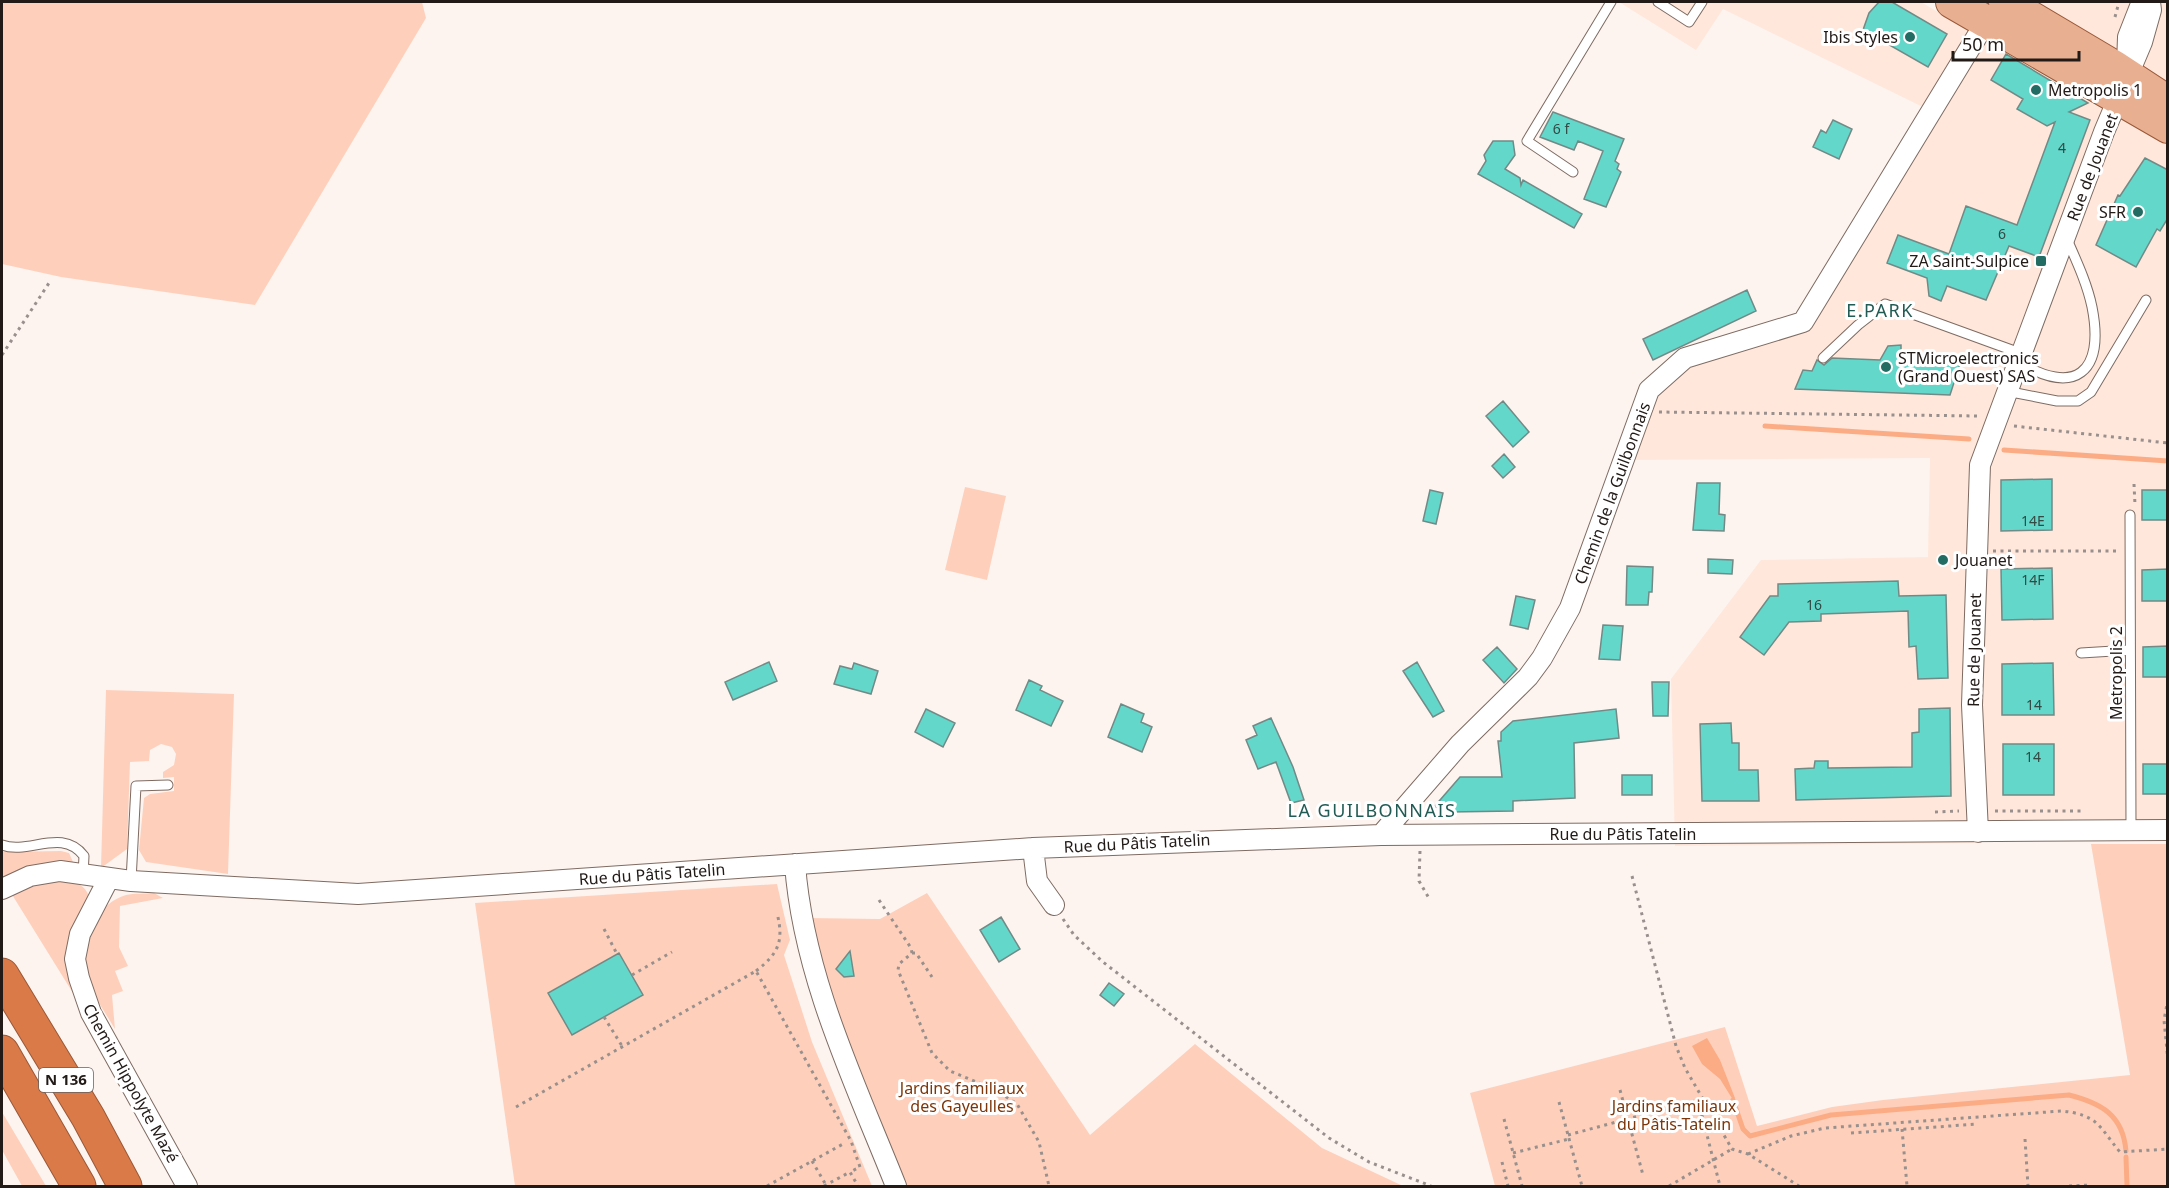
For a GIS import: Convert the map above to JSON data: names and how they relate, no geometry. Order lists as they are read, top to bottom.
{
  "streets": {
    "highway": ["N 136"],
    "street": [
      "Rue de Jouanet",
      "Chemin de la Guilbonnais",
      "Rue du Pâtis Tatelin",
      "Chemin Hippolyte Mazé"
    ],
    "lane": ["Metropolis 2"]
  },
  "crossings": [
    ["Rue de Jouanet", "Rue du Pâtis Tatelin"],
    ["Chemin de la Guilbonnais", "Rue du Pâtis Tatelin"],
    ["Metropolis 2", "Rue du Pâtis Tatelin"],
    ["Rue du Pâtis Tatelin", "Chemin Hippolyte Mazé"]
  ],
  "districts": ["E.PARK", "LA GUILBONNAIS"],
  "parks": ["Jardins familiaux des Gayeulles", "Jardins familiaux du Pâtis-Tatelin"],
  "places": {
    "other": [
      "Ibis Styles",
      "Metropolis 1",
      "SFR",
      "STMicroelectronics (Grand Ouest) SAS",
      "Jouanet"
    ],
    "transit": ["ZA Saint-Sulpice"]
  },
  "house_numbers": [
    "6 f",
    "4",
    "6",
    "14E",
    "14F",
    "16",
    "14",
    "14"
  ],
  "scale_bar": "50 m"
}
